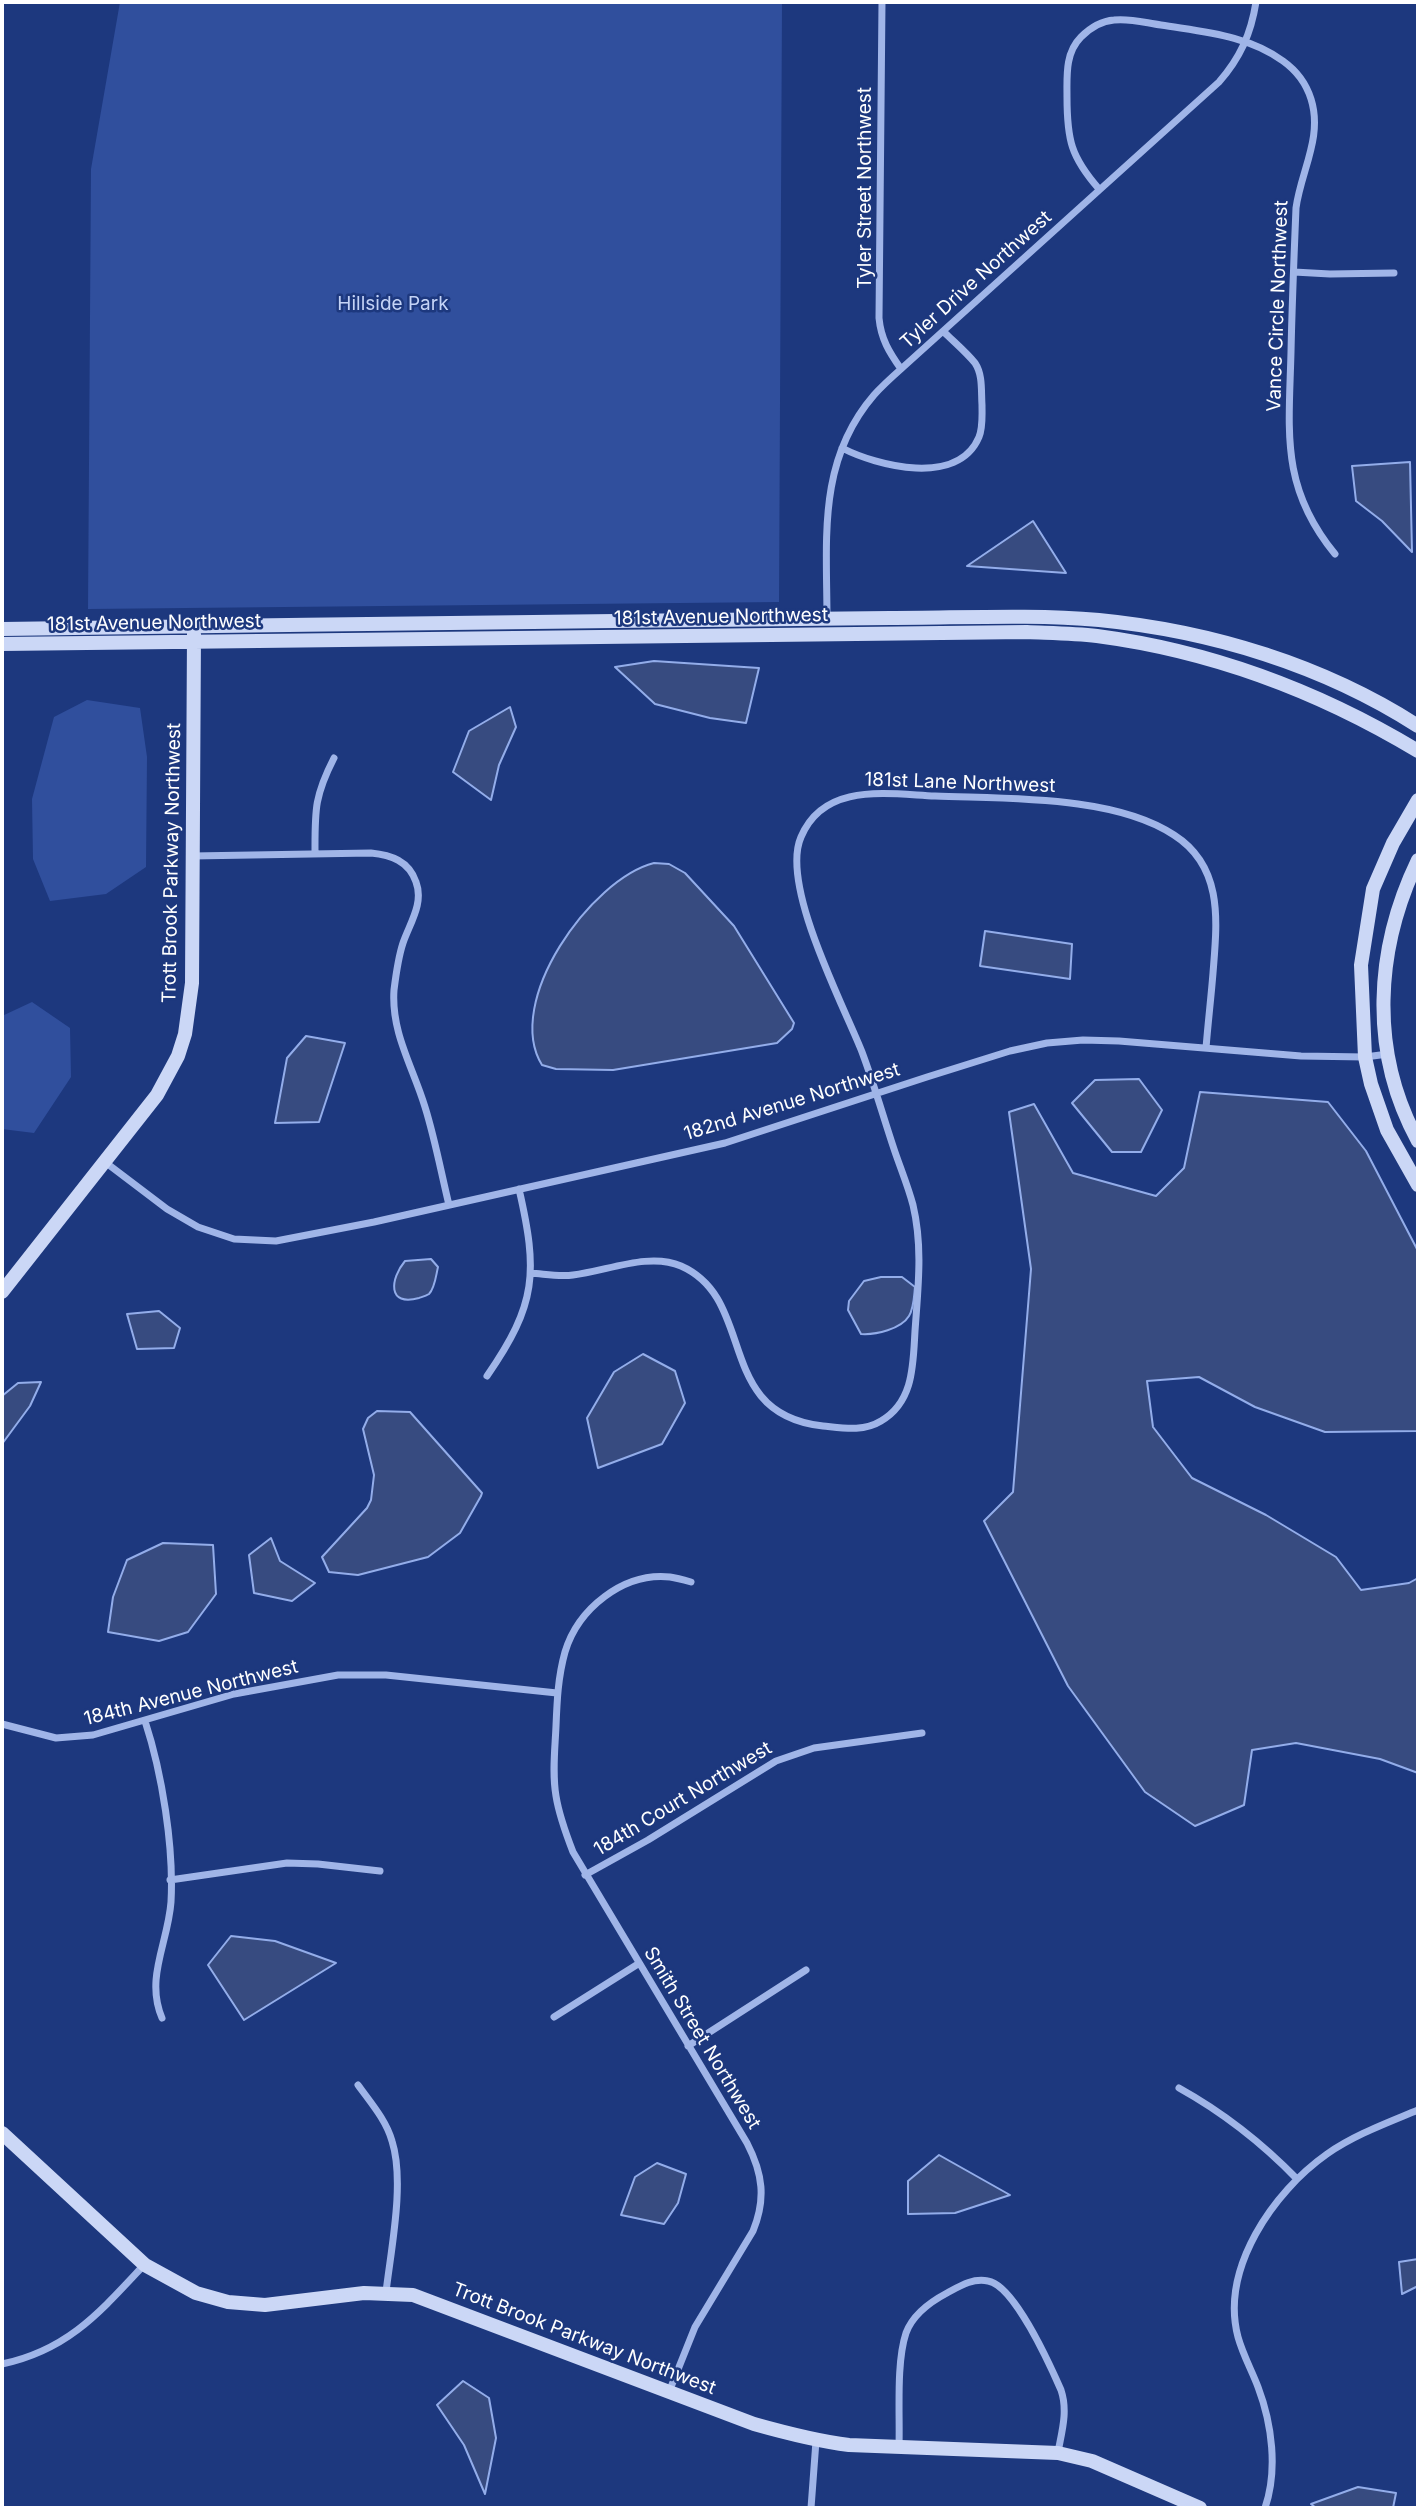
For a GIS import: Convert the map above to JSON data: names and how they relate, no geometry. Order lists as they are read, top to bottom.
{
  "streets": {
    "main road": ["181st Avenue Northwest", "Trott Brook Parkway Northwest"],
    "street": [
      "Tyler Street Northwest",
      "Tyler Drive Northwest",
      "Vance Circle Northwest",
      "181st Lane Northwest",
      "182nd Avenue Northwest",
      "184th Avenue Northwest",
      "184th Court Northwest",
      "Smith Street Northwest"
    ]
  },
  "crossings": [
    ["Tyler Street Northwest", "Tyler Drive Northwest"],
    ["Tyler Drive Northwest", "Vance Circle Northwest"],
    ["Tyler Drive Northwest", "181st Avenue Northwest"],
    ["181st Avenue Northwest", "Trott Brook Parkway Northwest"],
    ["181st Lane Northwest", "182nd Avenue Northwest"],
    ["Trott Brook Parkway Northwest", "182nd Avenue Northwest"],
    ["Trott Brook Parkway Northwest", "Smith Street Northwest"],
    ["184th Avenue Northwest", "Smith Street Northwest"],
    ["184th Court Northwest", "Smith Street Northwest"]
  ],
  "parks": ["Hillside Park"]
}
